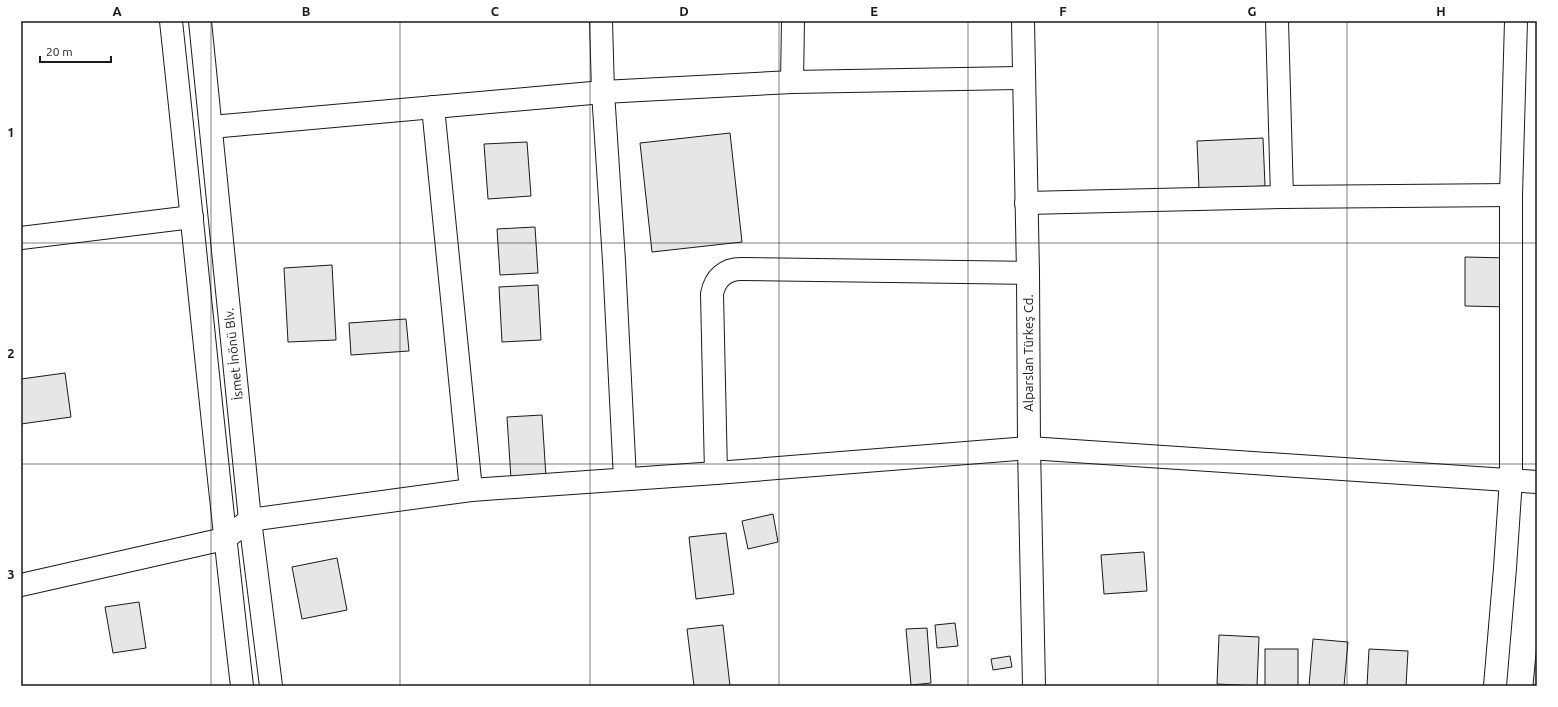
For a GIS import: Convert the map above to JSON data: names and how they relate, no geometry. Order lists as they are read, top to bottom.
{
  "streets": {
    "street": ["Alparslan Türkeş Cd.", "İsmet İnönü Blv."]
  },
  "scale_bar": "20 m",
  "grid": {
    "columns": [
      "A",
      "B",
      "C",
      "D",
      "E",
      "F",
      "G",
      "H"
    ],
    "rows": ["1", "2", "3"]
  }
}
